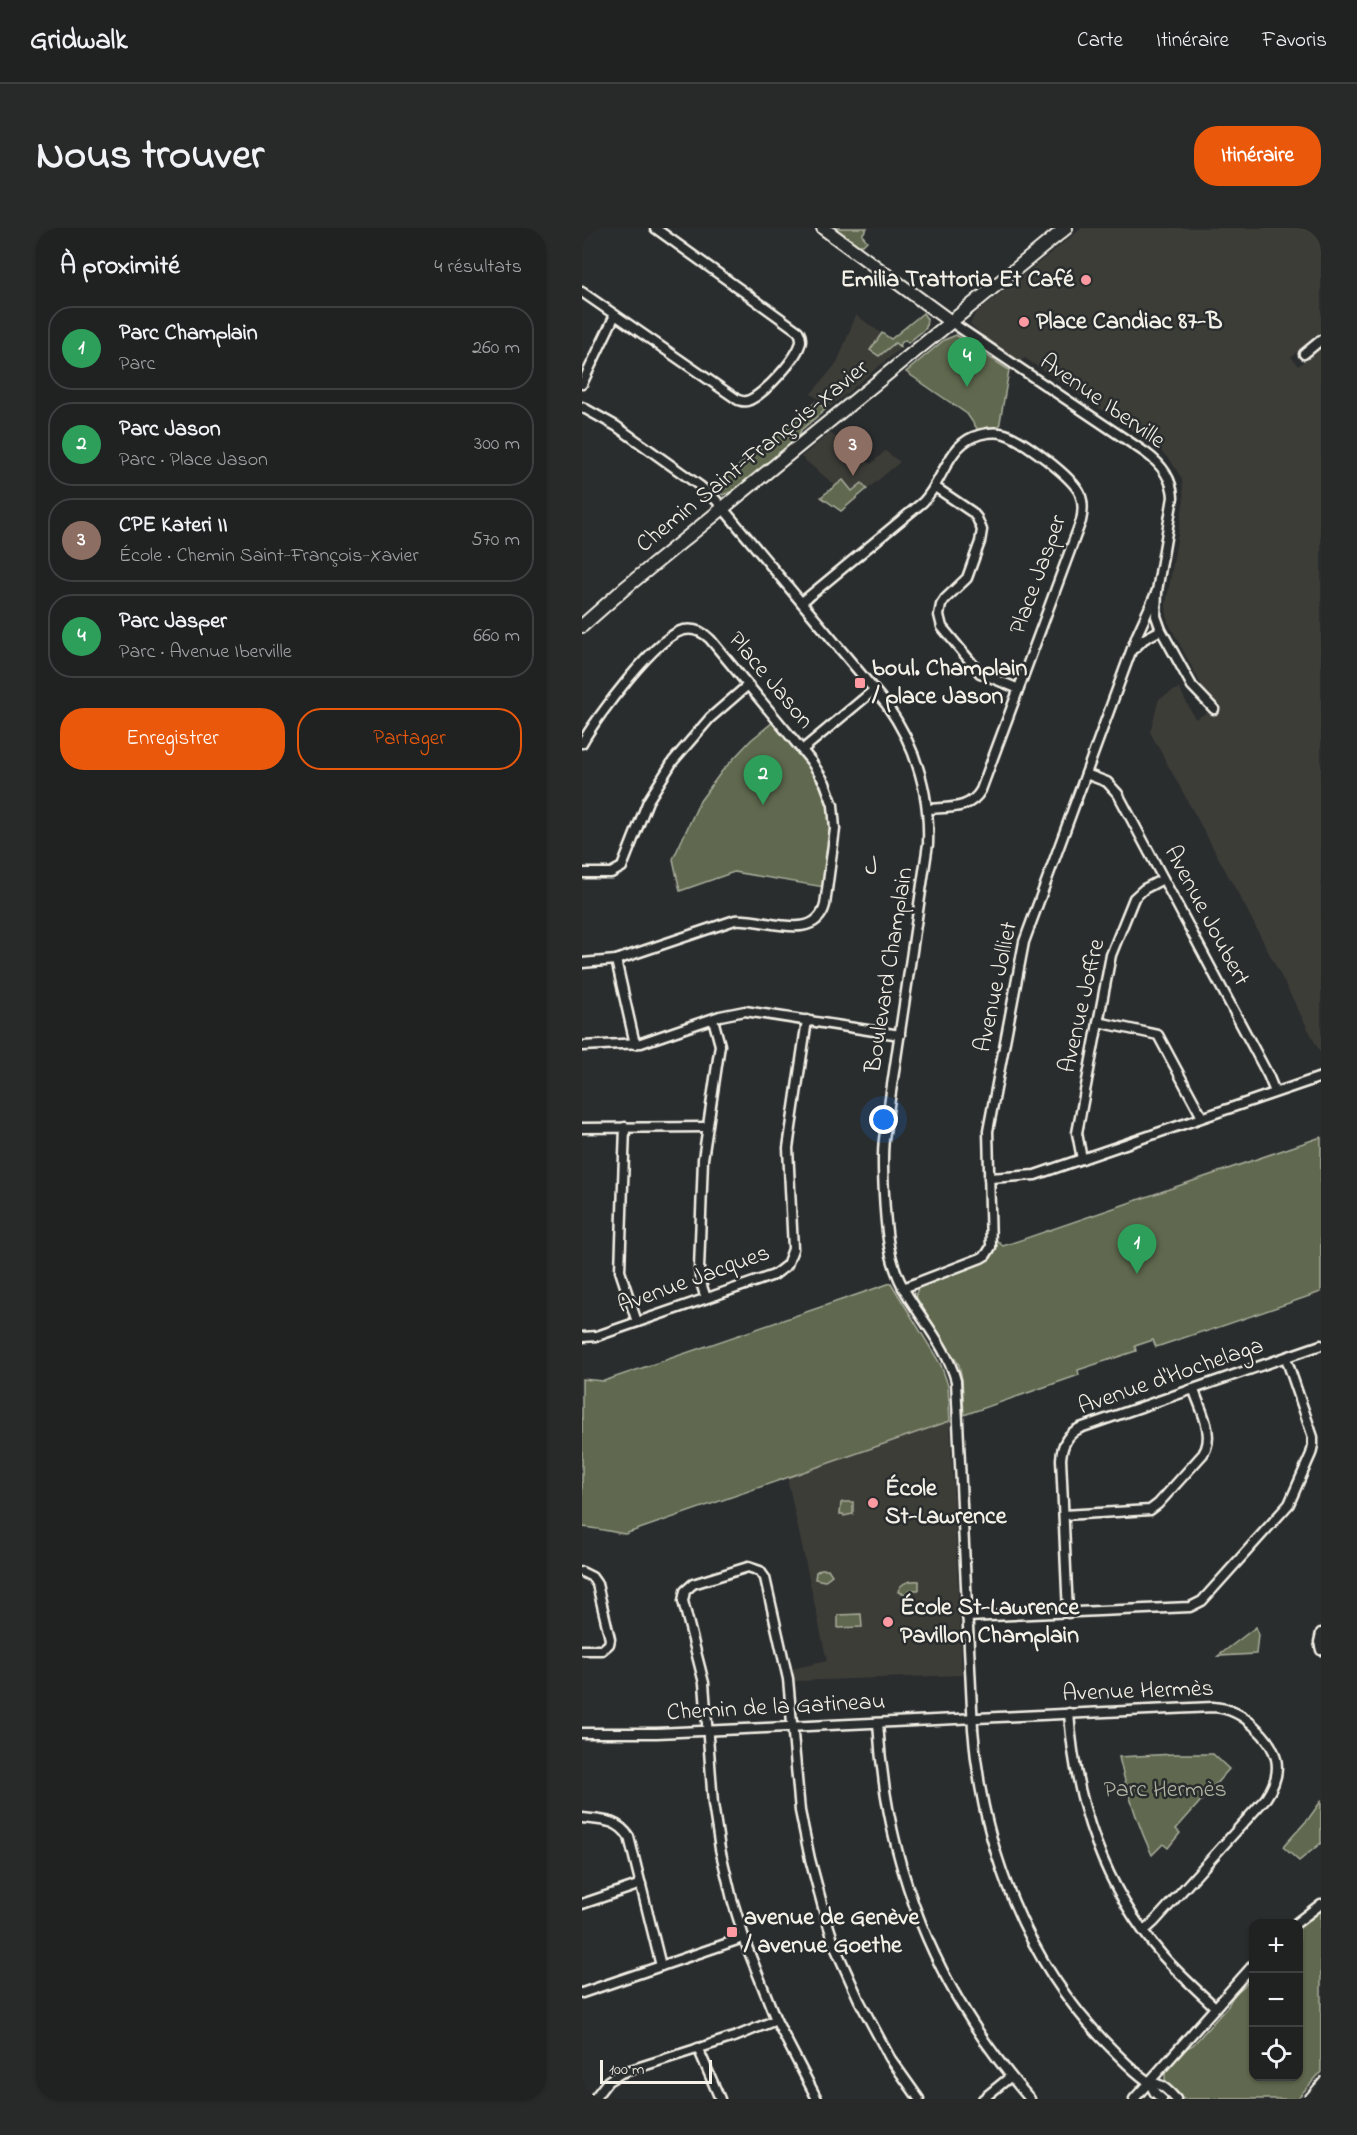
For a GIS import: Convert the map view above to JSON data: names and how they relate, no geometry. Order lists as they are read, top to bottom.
{
  "streets": {
    "street": [
      "Avenue Iberville",
      "Chemin Saint-François-Xavier",
      "Place Jasper",
      "Place Jason",
      "Avenue Joubert",
      "Boulevard Champlain",
      "Avenue Jolliet",
      "Avenue Joffre",
      "Avenue Jacques",
      "Avenue d'Hochelaga",
      "Avenue Hermès",
      "Chemin de la Gatineau"
    ]
  },
  "crossings": [
    ["Avenue Iberville", "Chemin Saint-François-Xavier"],
    ["Avenue Iberville", "Avenue Jolliet"],
    ["Chemin Saint-François-Xavier", "Boulevard Champlain"],
    ["Place Jasper", "Boulevard Champlain"],
    ["Place Jason", "Boulevard Champlain"],
    ["Avenue Joubert", "Avenue Jolliet"],
    ["Avenue Joubert", "Avenue Joffre"],
    ["Boulevard Champlain", "Avenue Jolliet"],
    ["Boulevard Champlain", "Avenue Hermès"],
    ["Boulevard Champlain", "Chemin de la Gatineau"],
    ["Avenue Hermès", "Chemin de la Gatineau"]
  ],
  "districts": ["J"],
  "parks": ["Parc Hermès"],
  "places": {
    "other": [
      "Emilia Trattoria Et Café",
      "Place Candiac 87-B",
      "École St-Lawrence",
      "École St-Lawrence Pavillon Champlain"
    ],
    "transit": ["boul. Champlain / place Jason", "avenue de Genève / avenue Goethe"]
  },
  "scale_bar": "100 m",
  "page": {
    "header": "Gridwalk",
    "nav": ["Carte", "Itinéraire", "Favoris"],
    "title": "Nous trouver",
    "buttons": [
      "Itinéraire",
      ["Enregistrer", "Partager"]
    ],
    "heading": ["À proximité", "4 résultats"],
    "list": [
      {
        "mark": "1",
        "name": "Parc Champlain",
        "note": "Parc",
        "value": "260 m"
      },
      {
        "mark": "2",
        "name": "Parc Jason",
        "note": "Parc · Place Jason",
        "value": "300 m"
      },
      {
        "mark": "3",
        "name": "CPE Kateri II",
        "note": "École · Chemin Saint-François-Xavier",
        "value": "570 m"
      },
      {
        "mark": "4",
        "name": "Parc Jasper",
        "note": "Parc · Avenue Iberville",
        "value": "660 m"
      }
    ],
    "pins": [
      "4",
      "3",
      "2",
      "1"
    ],
    "map_buttons": ["+", "−"],
    "scale": "100 m"
  }
}
